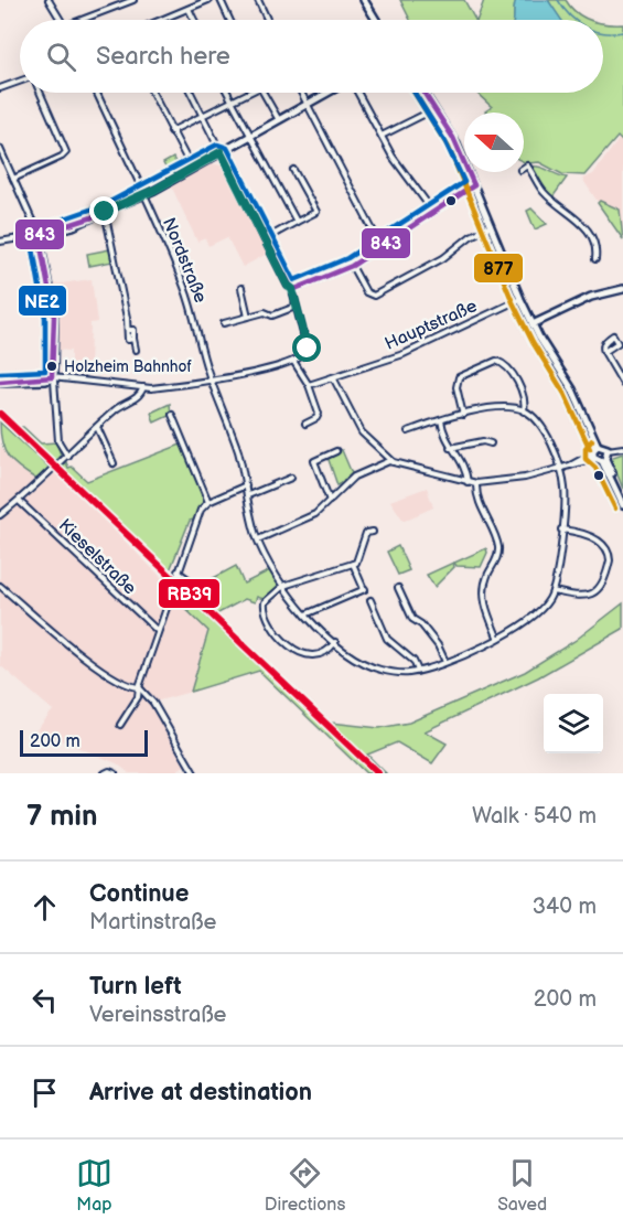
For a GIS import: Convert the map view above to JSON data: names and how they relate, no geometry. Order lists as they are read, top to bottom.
{
  "streets": {
    "street": ["Nordstraße", "Hauptstraße", "Kieselstraße"]
  },
  "places": ["Holzheim Bahnhof"],
  "lines": [
    "transit line 843",
    "transit line 877",
    "transit line NE2",
    "transit line RB39"
  ],
  "scale_bar": "200 m",
  "north": "left",
  "page": {
    "search": "Search here",
    "scale": "200 m",
    "heading": ["7 min", "Walk · 540 m"],
    "list": [
      ["Continue", "Martinstraße", "340 m"],
      ["Turn left", "Vereinsstraße", "200 m"],
      "Arrive at destination"
    ],
    "nav": ["Map", "Directions", "Saved"]
  }
}
